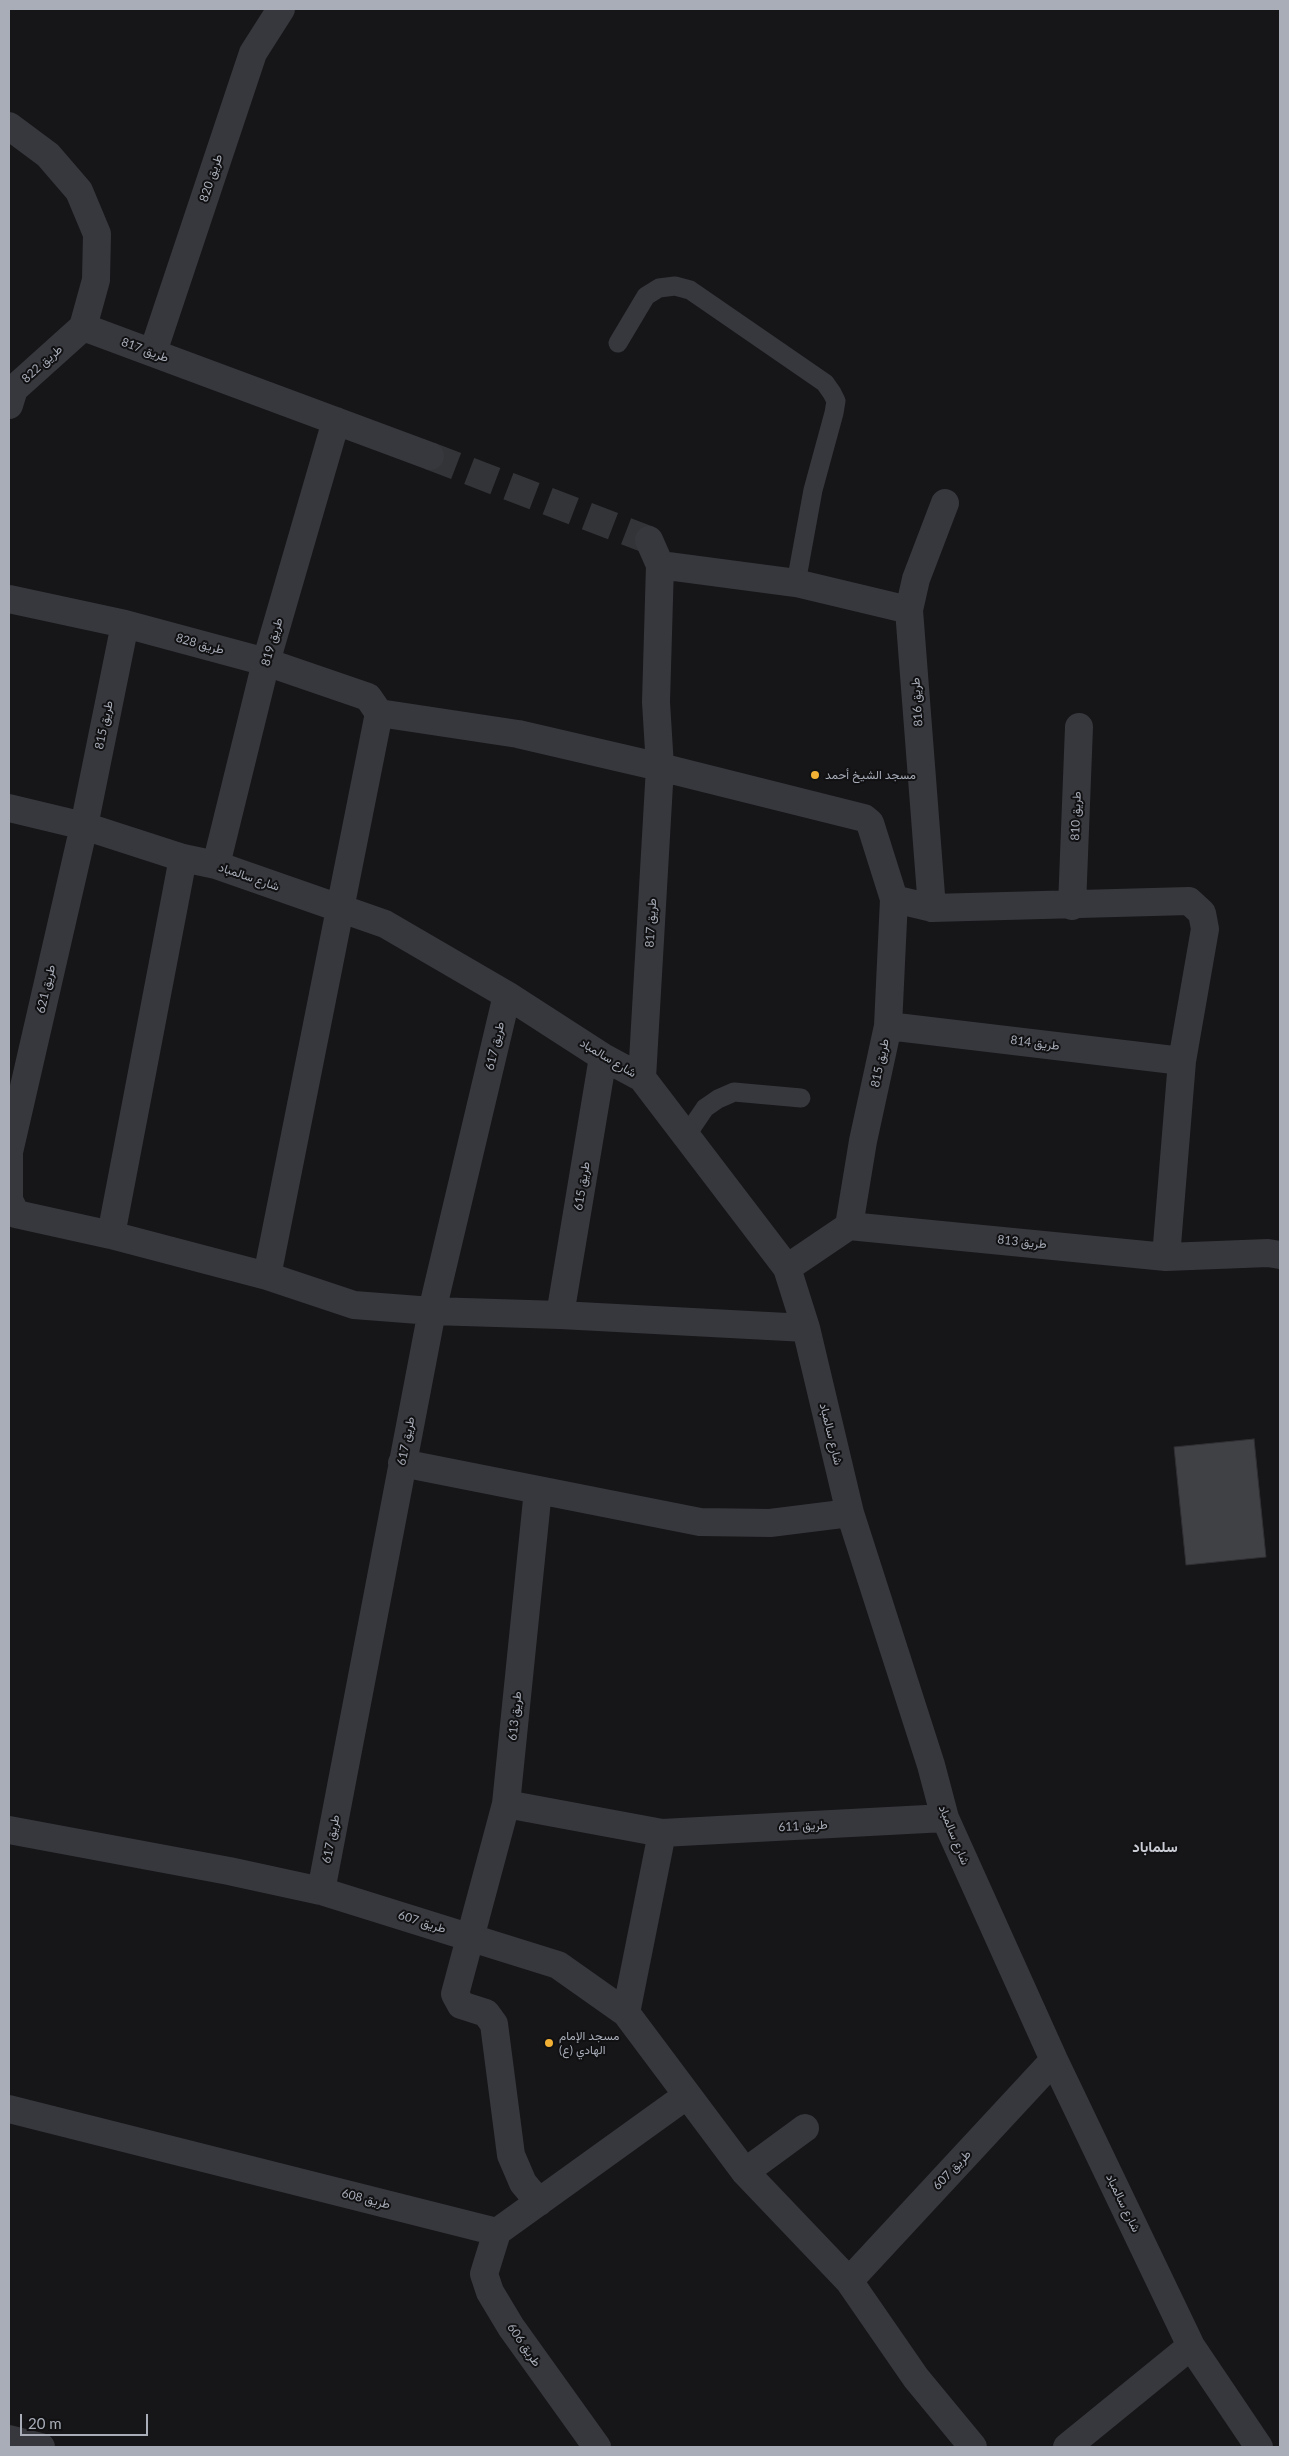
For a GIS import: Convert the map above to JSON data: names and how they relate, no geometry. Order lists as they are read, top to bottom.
{
  "streets": {
    "street": [
      "طريق 820",
      "طريق 817",
      "طريق 822",
      "طريق 819",
      "طريق 828",
      "طريق 816",
      "طريق 815",
      "طريق 810",
      "شارع سالمباد",
      "طريق 621",
      "طريق 814",
      "طريق 617",
      "طريق 615",
      "طريق 813",
      "طريق 613",
      "طريق 611",
      "طريق 607",
      "طريق 608",
      "طريق 606"
    ]
  },
  "crossings": [
    ["طريق 820", "طريق 817"],
    ["طريق 817", "طريق 822"],
    ["طريق 817", "طريق 819"],
    ["طريق 817", "شارع سالمباد"],
    ["طريق 819", "طريق 828"],
    ["طريق 819", "شارع سالمباد"],
    ["طريق 828", "طريق 815"],
    ["طريق 815", "شارع سالمباد"],
    ["طريق 815", "طريق 621"],
    ["طريق 815", "طريق 814"],
    ["طريق 815", "طريق 813"],
    ["شارع سالمباد", "طريق 621"],
    ["شارع سالمباد", "طريق 617"],
    ["شارع سالمباد", "طريق 615"],
    ["شارع سالمباد", "طريق 611"],
    ["شارع سالمباد", "طريق 607"],
    ["طريق 617", "طريق 607"],
    ["طريق 613", "طريق 611"],
    ["طريق 613", "طريق 607"],
    ["طريق 608", "طريق 606"]
  ],
  "districts": ["سلماباد"],
  "places": ["مسجد الشيخ أحمد", "مسجد الإمام الهادي (ع)"],
  "scale_bar": "20 m"
}
